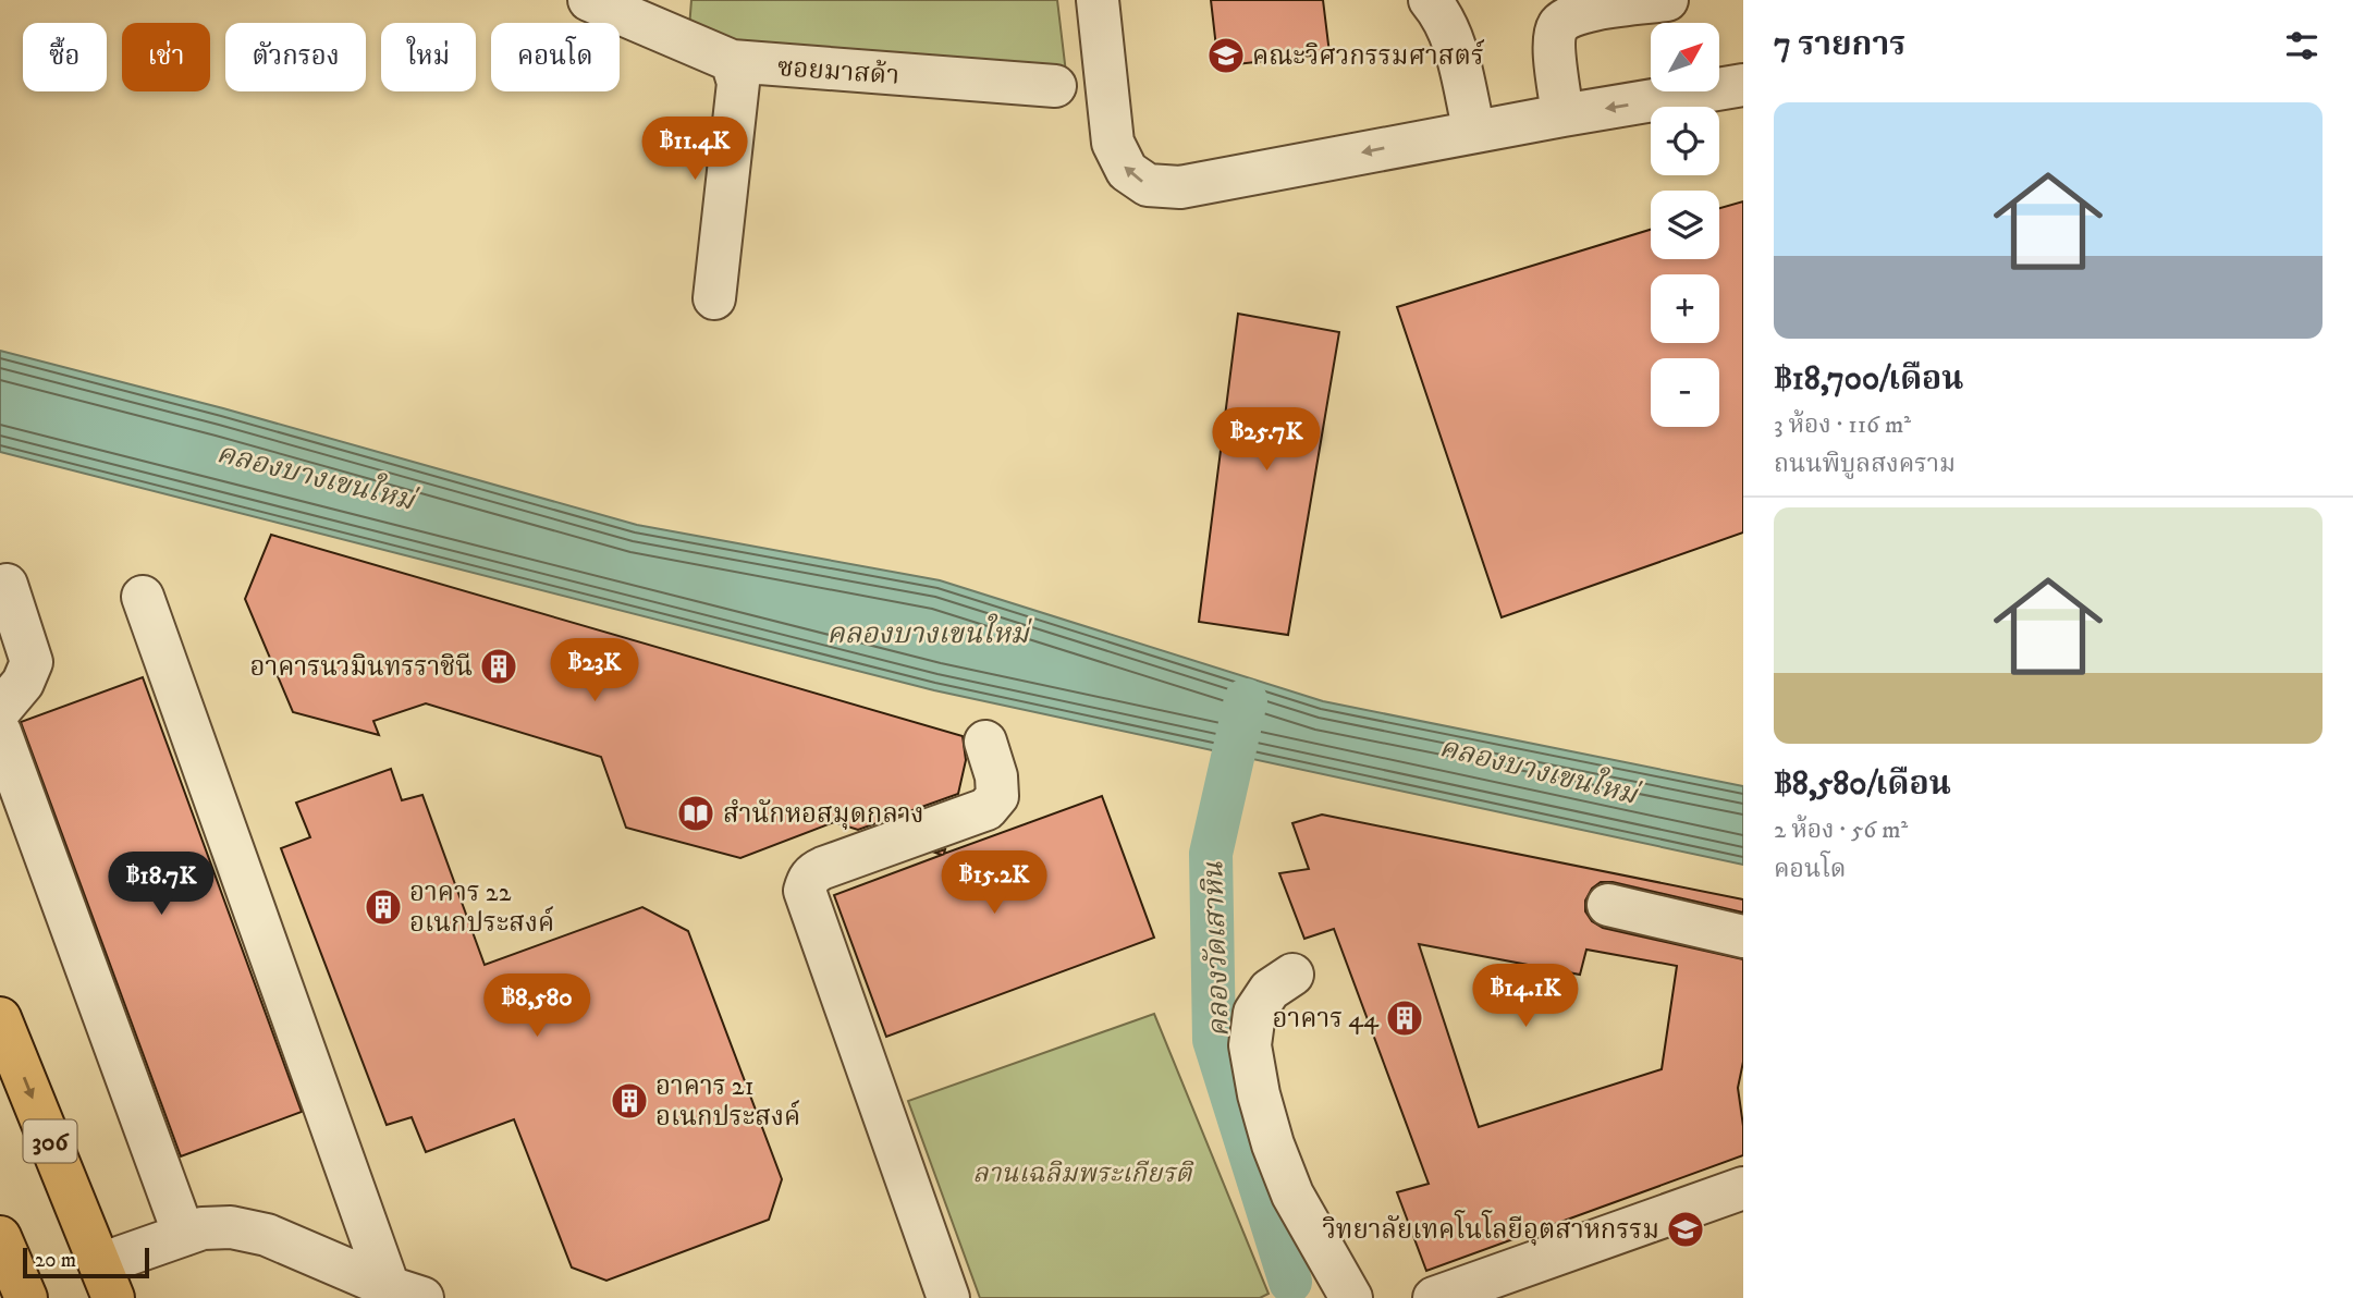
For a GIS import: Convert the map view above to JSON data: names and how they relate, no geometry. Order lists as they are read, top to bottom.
{
  "streets": {
    "main road": ["306"],
    "street": ["ซอยมาสด้า"]
  },
  "water": ["คลองบางเขนใหม่", "คลองวัดเสาหิน"],
  "parks": ["ลานเฉลิมพระเกียรติ"],
  "places": {
    "school or university": ["คณะวิศวกรรมศาสตร์", "วิทยาลัยเทคโนโลยีอุตสาหกรรม"],
    "building": [
      "อาคารนวมินทรราชินี",
      "อาคาร 22 อเนกประสงค์",
      "อาคาร 44",
      "อาคาร 21 อเนกประสงค์"
    ],
    "library": ["สำนักหอสมุดกลาง"]
  },
  "scale_bar": "20 m",
  "north": "top right",
  "page": {
    "heading": "7 รายการ",
    "map_buttons": ["+", "−"],
    "chip": [
      "ซื้อ",
      "เช่า",
      "ตัวกรอง",
      "ใหม่",
      "คอนโด"
    ],
    "list": [
      {
        "name": "฿18,700/เดือน",
        "note": "3 ห้อง · 116 m² · ถนนพิบูลสงคราม"
      },
      {
        "name": "฿8,580/เดือน",
        "note": "2 ห้อง · 56 m² · คอนโด"
      }
    ],
    "price": [
      "฿11.4K",
      "฿25.7K",
      "฿23K",
      "฿15.2K",
      "฿18.7K",
      "฿14.1K",
      "฿8,580"
    ],
    "scale": "20 m"
  }
}
